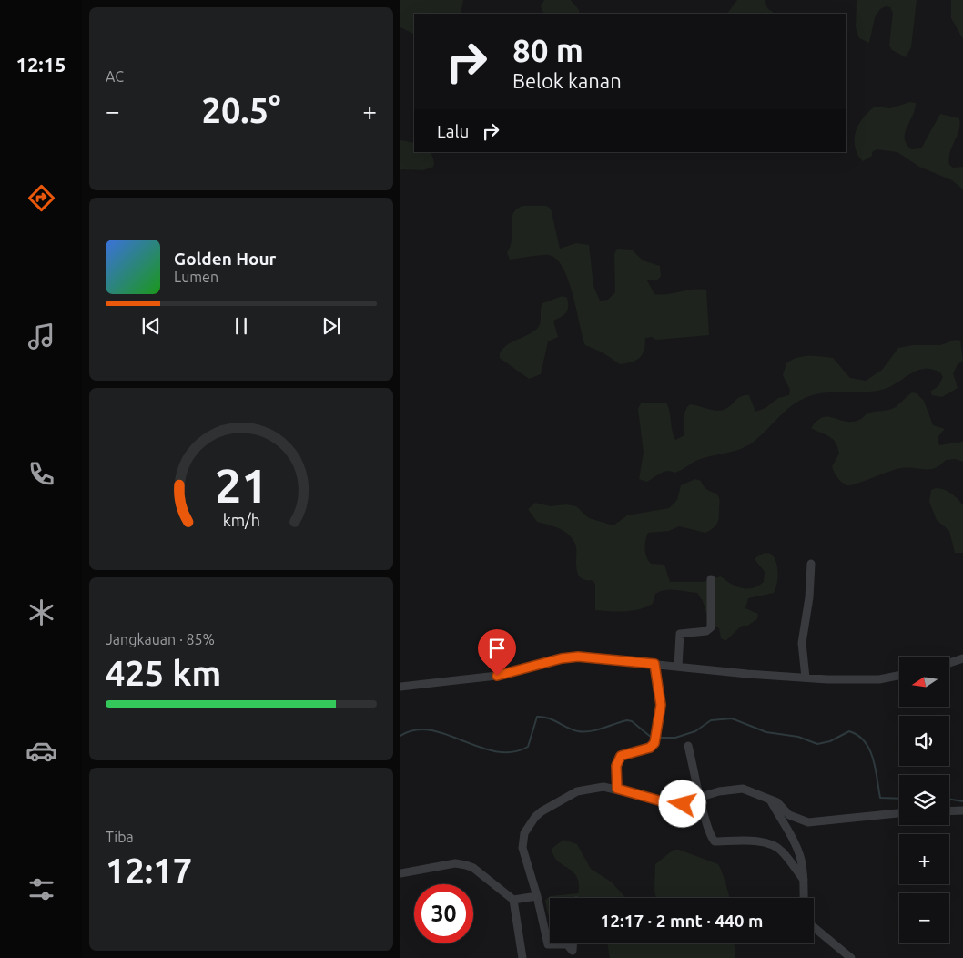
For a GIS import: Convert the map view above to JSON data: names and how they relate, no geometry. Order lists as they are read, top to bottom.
{
  "north": "left",
  "page": {
    "tabs": "12:15",
    "tile": [
      "AC",
      ["Jangkauan · 85%", "425 km"],
      ["Tiba", "12:17"]
    ],
    "turn": ["80 m", "Belok kanan"],
    "heat": ["−", "20.5°", "+"],
    "then": "Lalu",
    "song": ["Golden Hour", "Lumen"],
    "map_buttons": ["+", "−"],
    "limit": "30",
    "trip": "12:17 · 2 mnt · 440 m",
    "gauge": ["21", "km/h"]
  }
}
